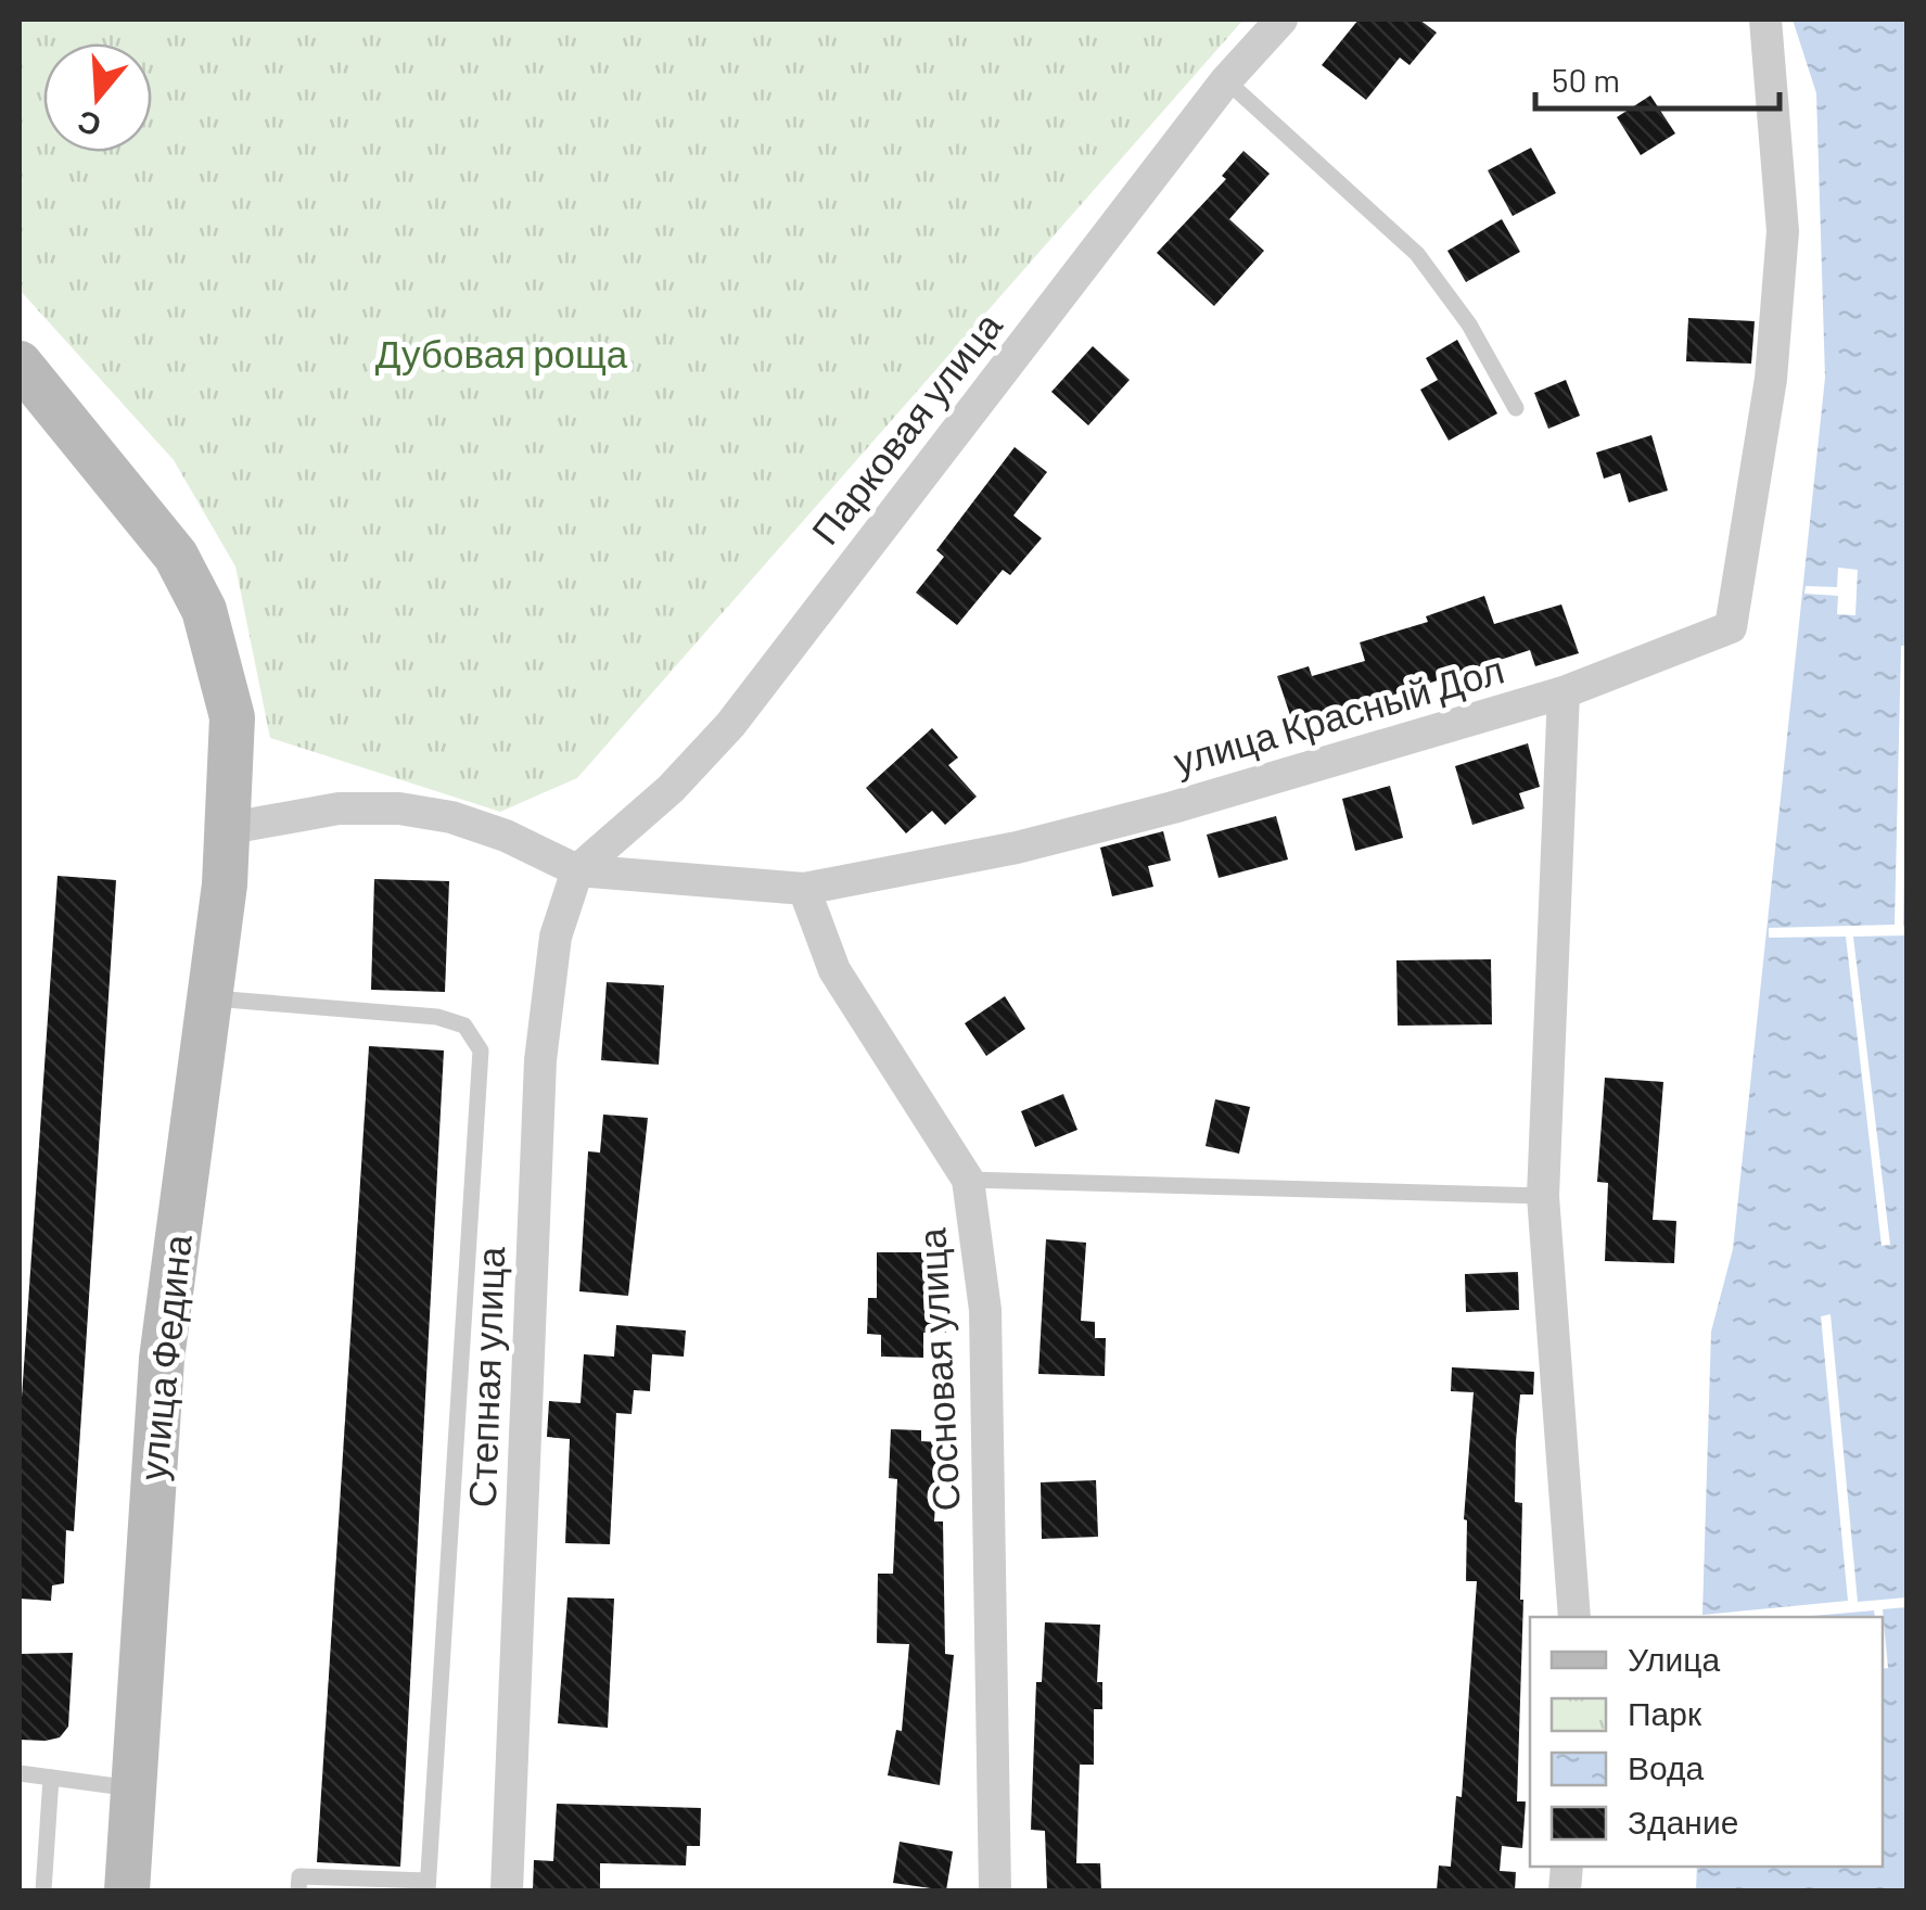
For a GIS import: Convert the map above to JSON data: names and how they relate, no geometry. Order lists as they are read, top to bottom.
{
  "streets": {
    "main road": ["улица Федина"],
    "street": [
      "Парковая улица",
      "улица Красный Дол",
      "Сосновая улица",
      "Степная улица"
    ]
  },
  "crossings": [
    ["Парковая улица", "улица Красный Дол"],
    ["Парковая улица", "Степная улица"],
    ["улица Красный Дол", "улица Федина"],
    ["улица Красный Дол", "Сосновая улица"],
    ["улица Красный Дол", "Степная улица"]
  ],
  "parks": ["Дубовая роща"],
  "legend": [
    "Улица",
    "Парк",
    "Вода",
    "Здание"
  ],
  "scale_bar": "50 m",
  "north": "bottom"
}
